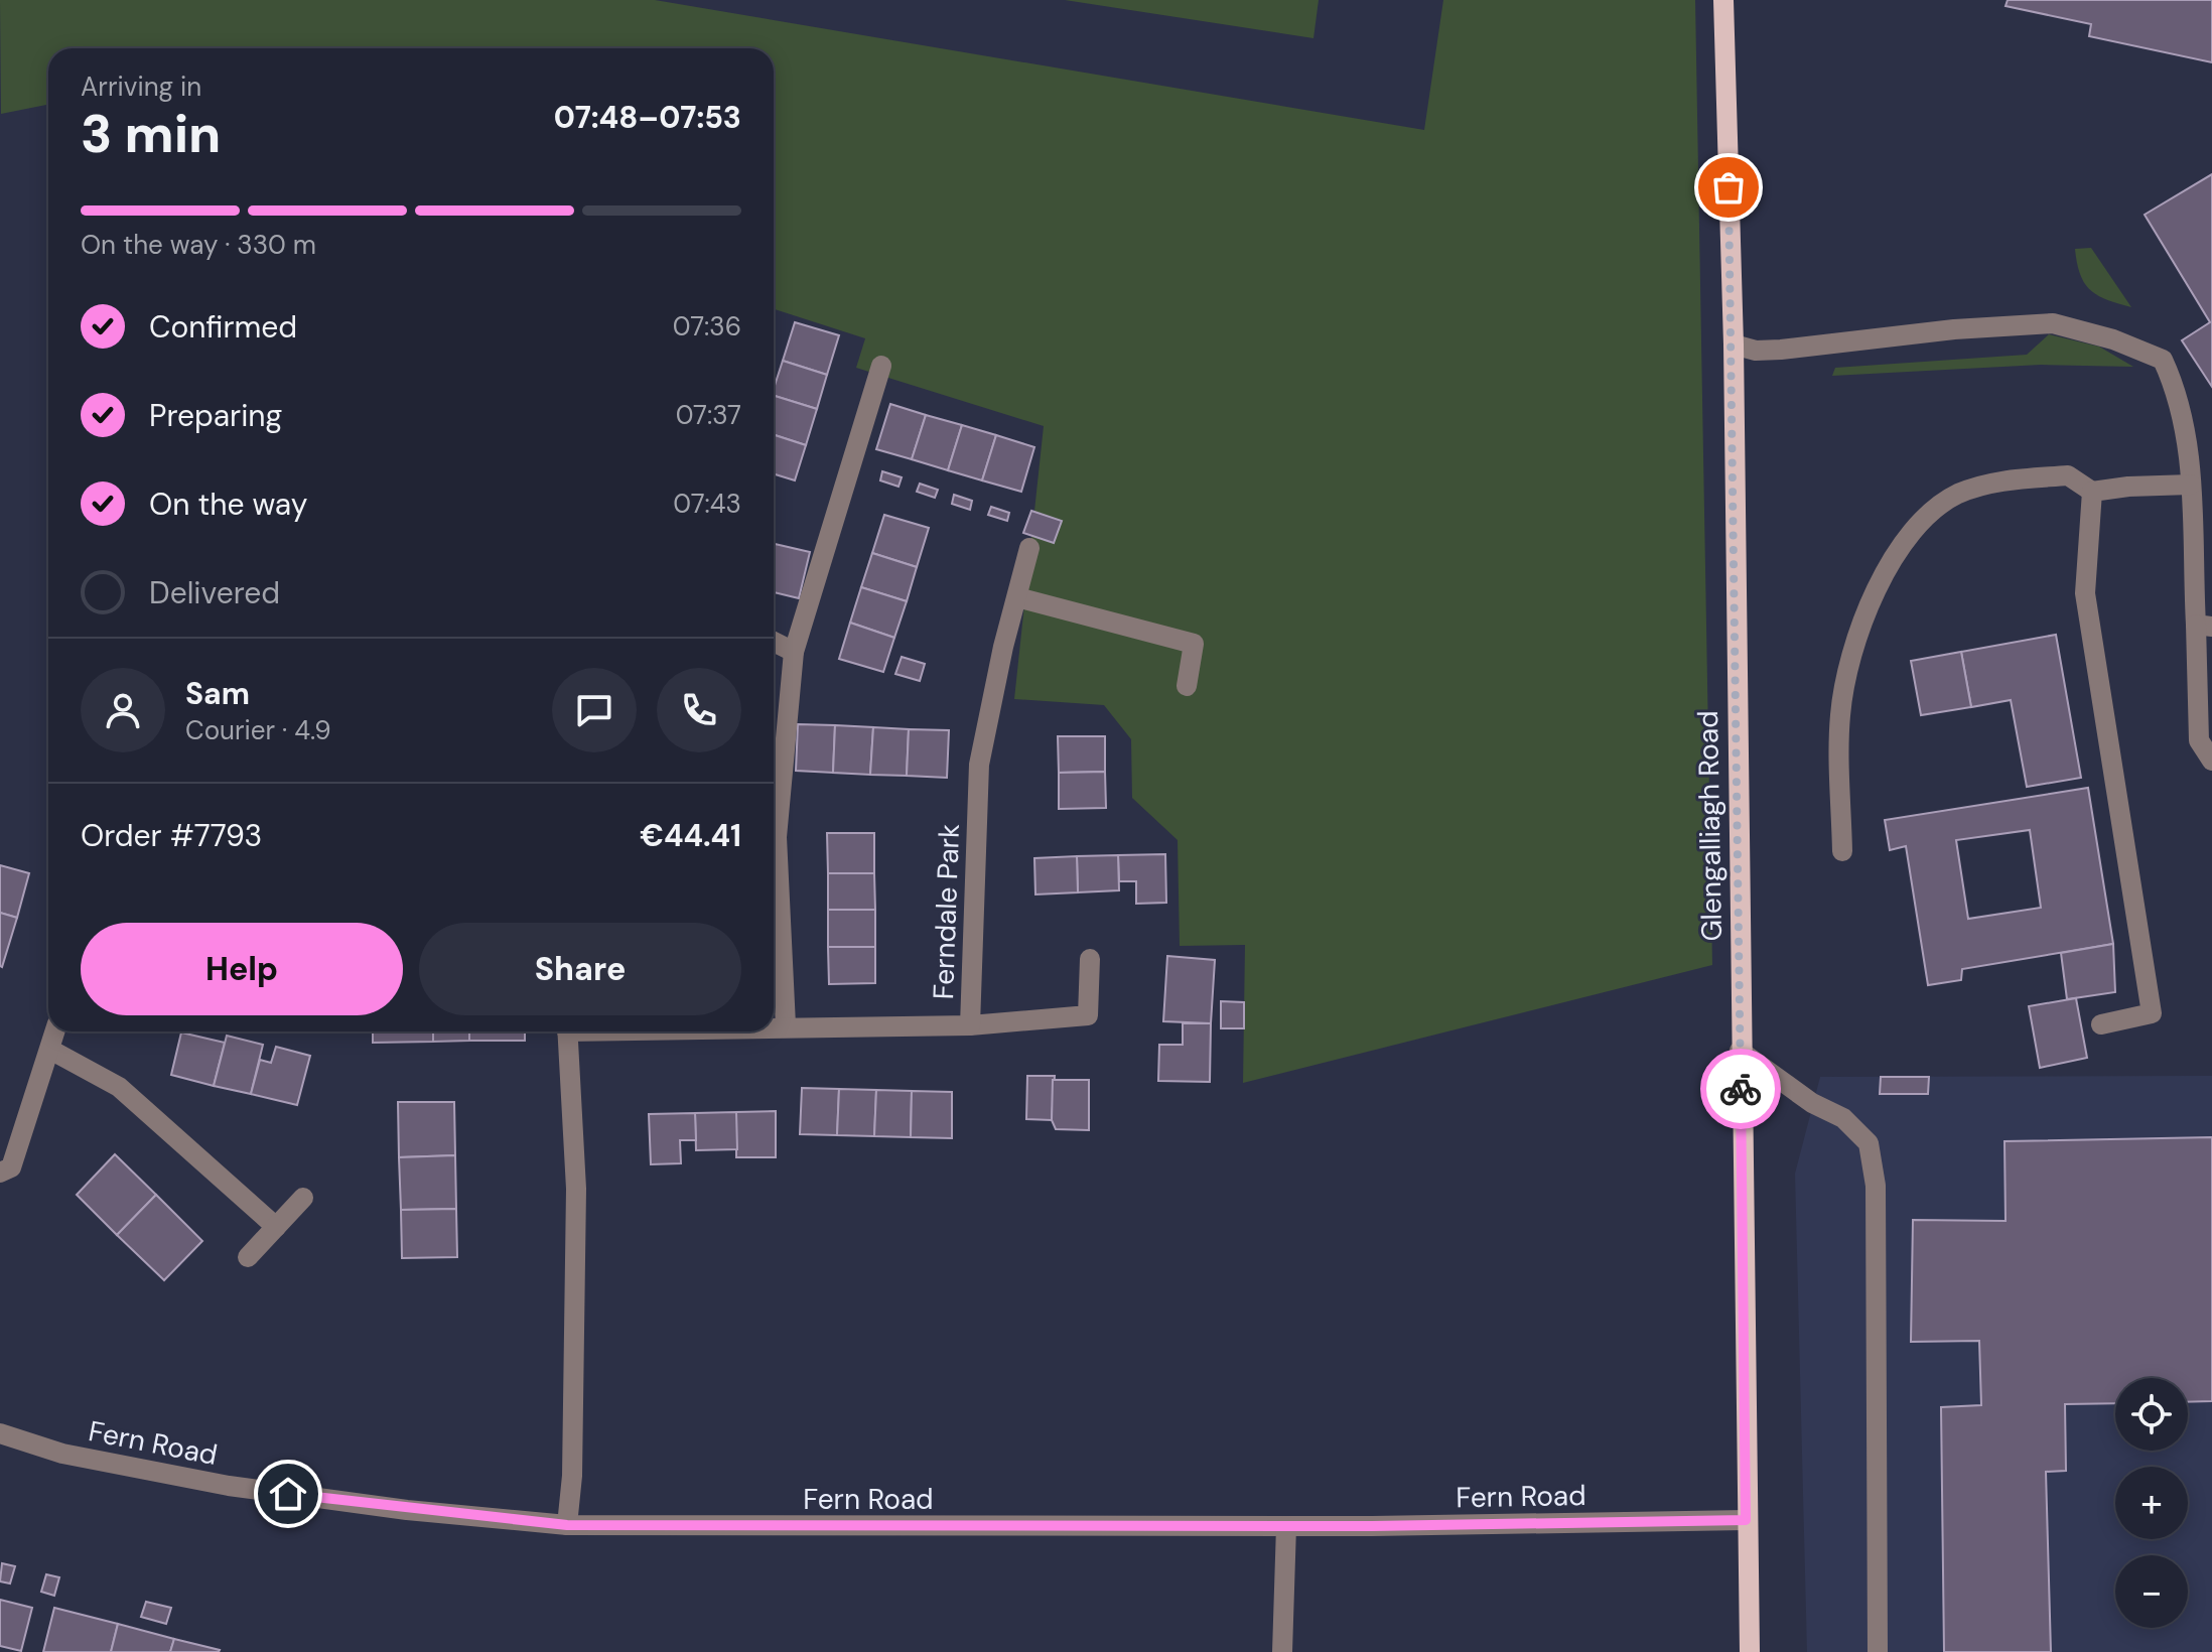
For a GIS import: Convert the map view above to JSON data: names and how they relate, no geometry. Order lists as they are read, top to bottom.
{
  "streets": {
    "main road": ["Glengalliagh Road"],
    "street": ["Ferndale Park", "Fern Road"]
  },
  "crossings": [
    ["Glengalliagh Road", "Fern Road"],
    ["Ferndale Park", "Fern Road"]
  ],
  "page": {
    "heading": ["3 min", "Arriving in", "07:48–07:53"],
    "panel": [
      "Sam",
      "Courier · 4.9",
      "Order #7793",
      "€44.41"
    ],
    "bar": "On the way · 330 m",
    "list": [
      ["Confirmed", "07:36"],
      ["Preparing", "07:37"],
      ["On the way", "07:43"],
      "Delivered"
    ],
    "buttons": ["Help", "Share"],
    "map_buttons": ["+", "−"]
  }
}
